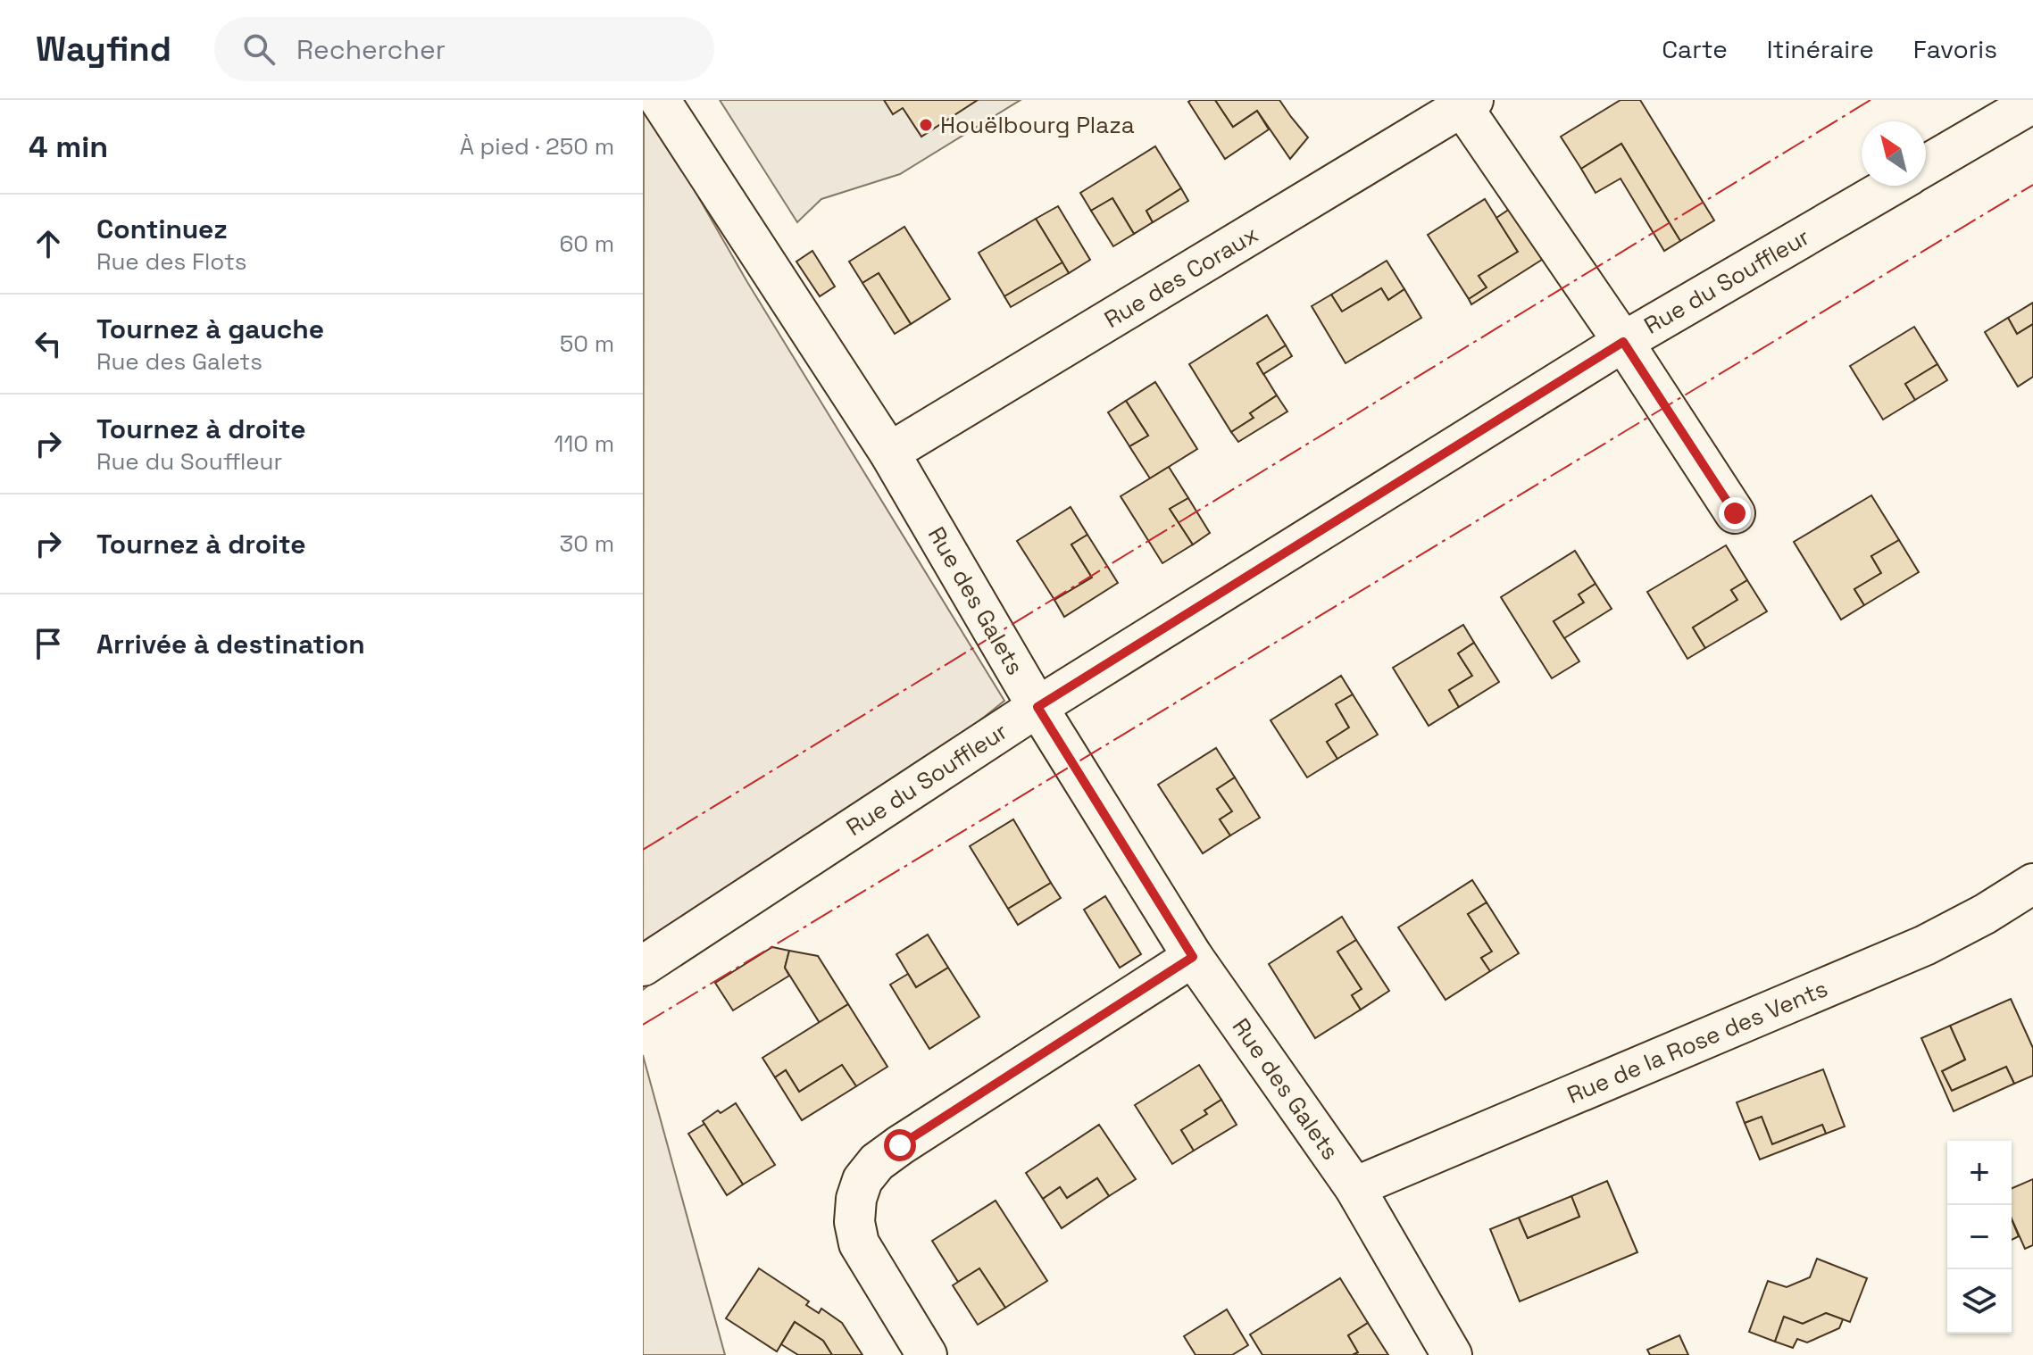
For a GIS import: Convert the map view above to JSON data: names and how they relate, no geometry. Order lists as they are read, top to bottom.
{
  "streets": {
    "street": [
      "Rue des Coraux",
      "Rue du Souffleur",
      "Rue des Galets",
      "Rue de la Rose des Vents"
    ]
  },
  "crossings": [
    ["Rue des Coraux", "Rue des Galets"],
    ["Rue du Souffleur", "Rue des Galets"],
    ["Rue des Galets", "Rue de la Rose des Vents"]
  ],
  "places": ["Houëlbourg Plaza"],
  "north": "top left",
  "page": {
    "header": "Wayfind",
    "search": "Rechercher",
    "nav": ["Carte", "Itinéraire", "Favoris"],
    "heading": ["4 min", "À pied · 250 m"],
    "list": [
      ["Continuez", "Rue des Flots", "60 m"],
      ["Tournez à gauche", "Rue des Galets", "50 m"],
      ["Tournez à droite", "Rue du Souffleur", "110 m"],
      ["Tournez à droite", "30 m"],
      "Arrivée à destination"
    ],
    "map_buttons": ["+", "−"]
  }
}
